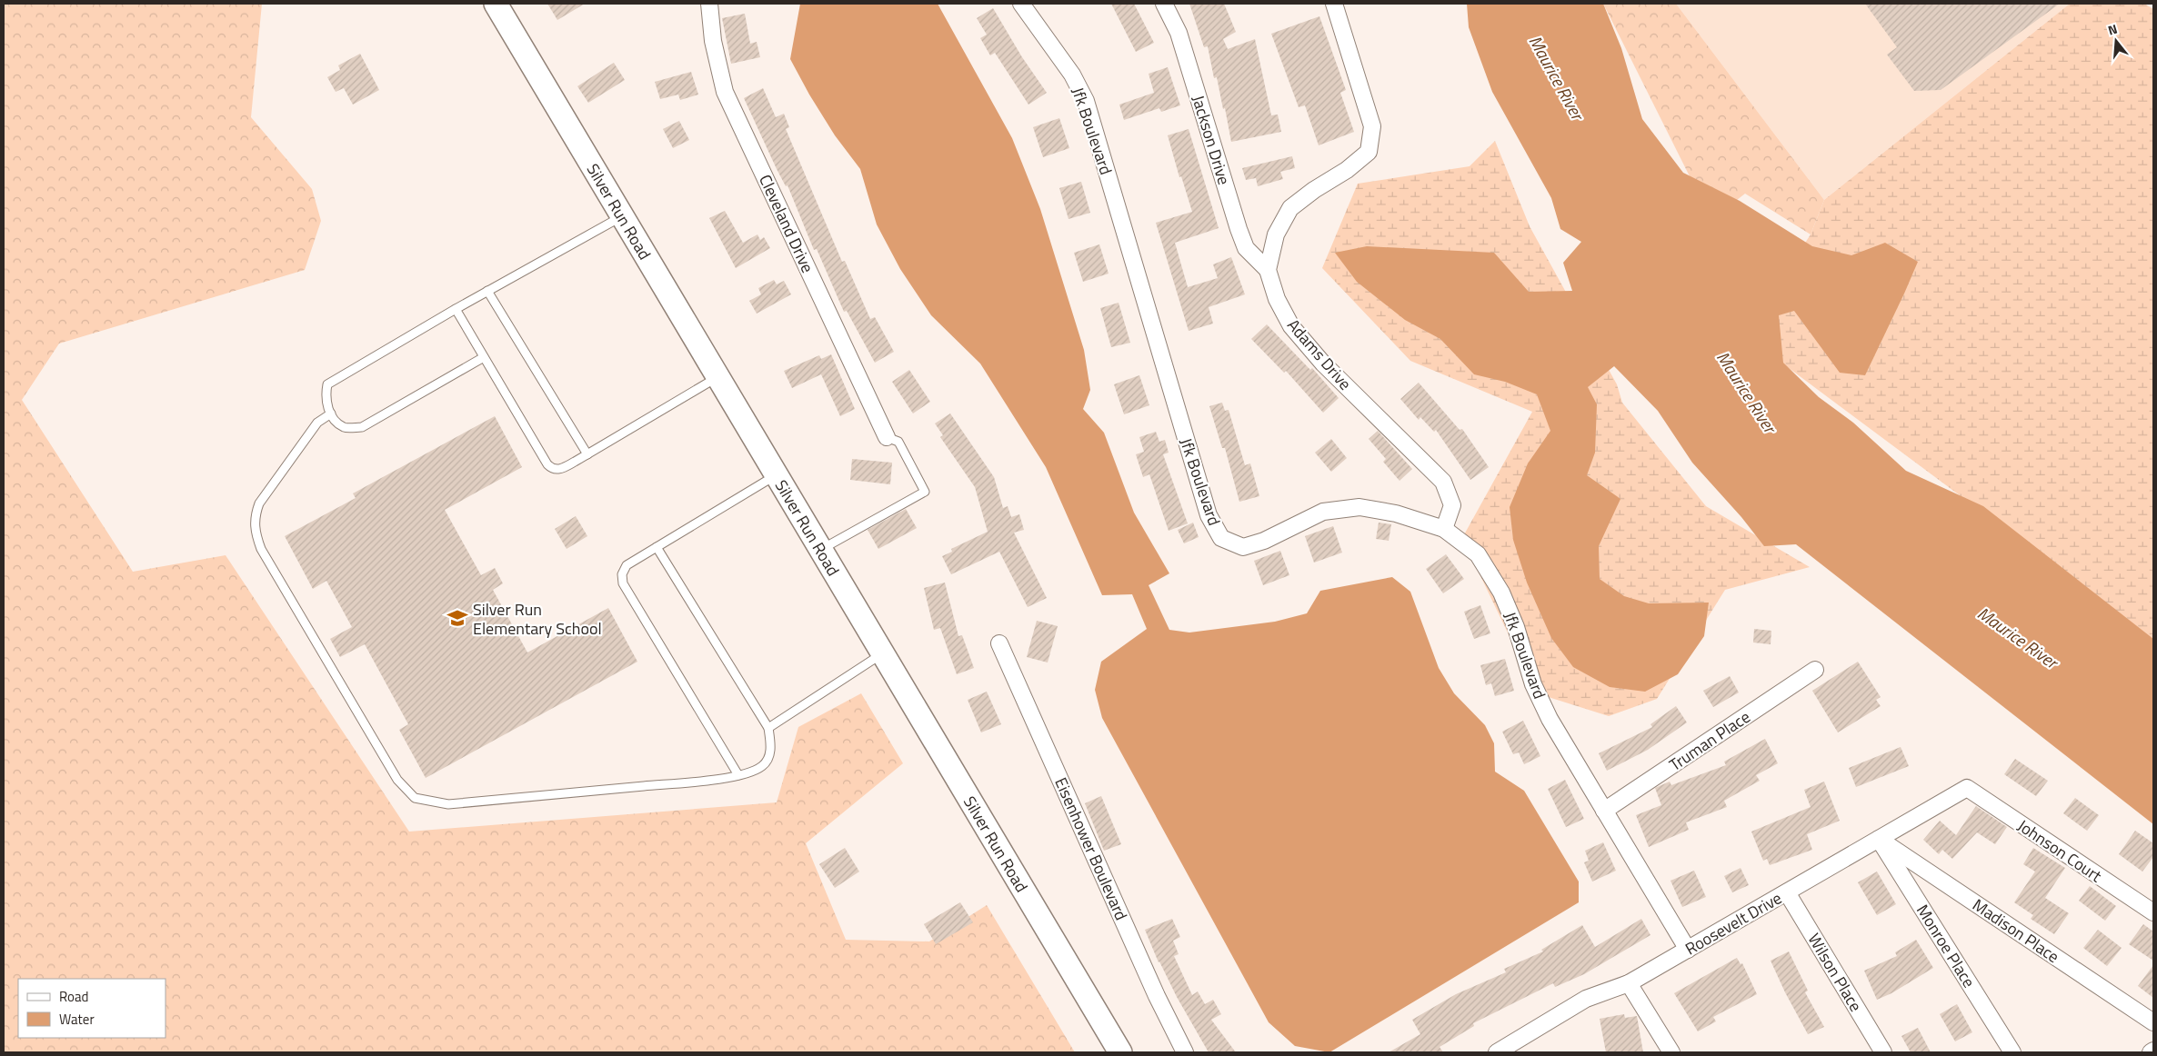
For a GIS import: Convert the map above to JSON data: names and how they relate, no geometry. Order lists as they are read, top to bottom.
{
  "streets": {
    "main road": ["Silver Run Road"],
    "street": [
      "Jfk Boulevard",
      "Jackson Drive",
      "Cleveland Drive",
      "Adams Drive",
      "Truman Place",
      "Eisenhower Boulevard",
      "Johnson Court",
      "Roosevelt Drive",
      "Madison Place",
      "Monroe Place",
      "Wilson Place"
    ]
  },
  "crossings": [
    ["Jfk Boulevard", "Adams Drive"],
    ["Jfk Boulevard", "Truman Place"],
    ["Jfk Boulevard", "Roosevelt Drive"],
    ["Jackson Drive", "Adams Drive"],
    ["Johnson Court", "Roosevelt Drive"],
    ["Roosevelt Drive", "Madison Place"],
    ["Roosevelt Drive", "Monroe Place"],
    ["Roosevelt Drive", "Wilson Place"],
    ["Madison Place", "Monroe Place"]
  ],
  "water": ["Maurice River"],
  "places": {
    "school or university": ["Silver Run Elementary School"]
  },
  "legend": ["Road", "Water"],
  "north": "top"
}
